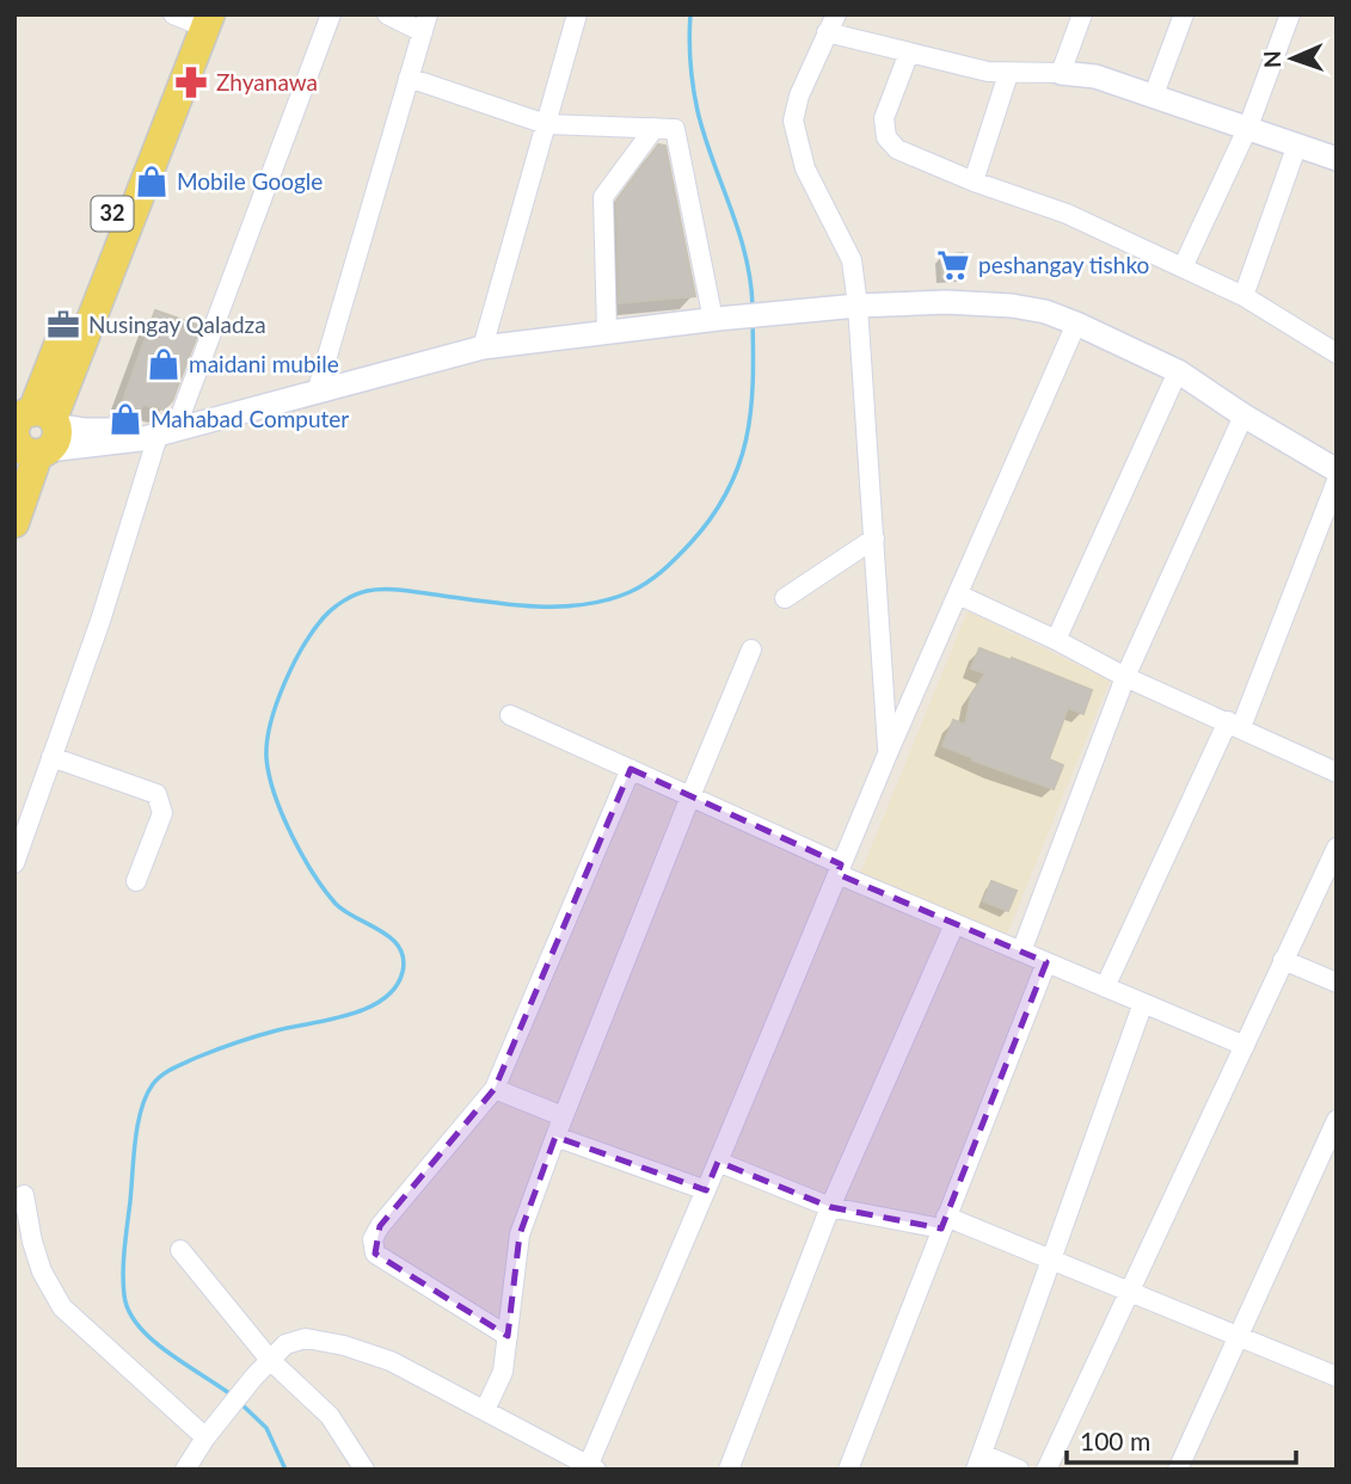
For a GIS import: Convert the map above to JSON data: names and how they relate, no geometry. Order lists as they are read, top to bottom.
{
  "streets": {
    "main road": ["32"]
  },
  "places": {
    "pharmacy": ["Zhyanawa"],
    "shop": ["Mobile Google", "maidani mubile", "Mahabad Computer"],
    "supermarket": ["peshangay tishko"],
    "office": ["Nusingay Qaladza"]
  },
  "scale_bar": "100 m",
  "north": "left"
}
